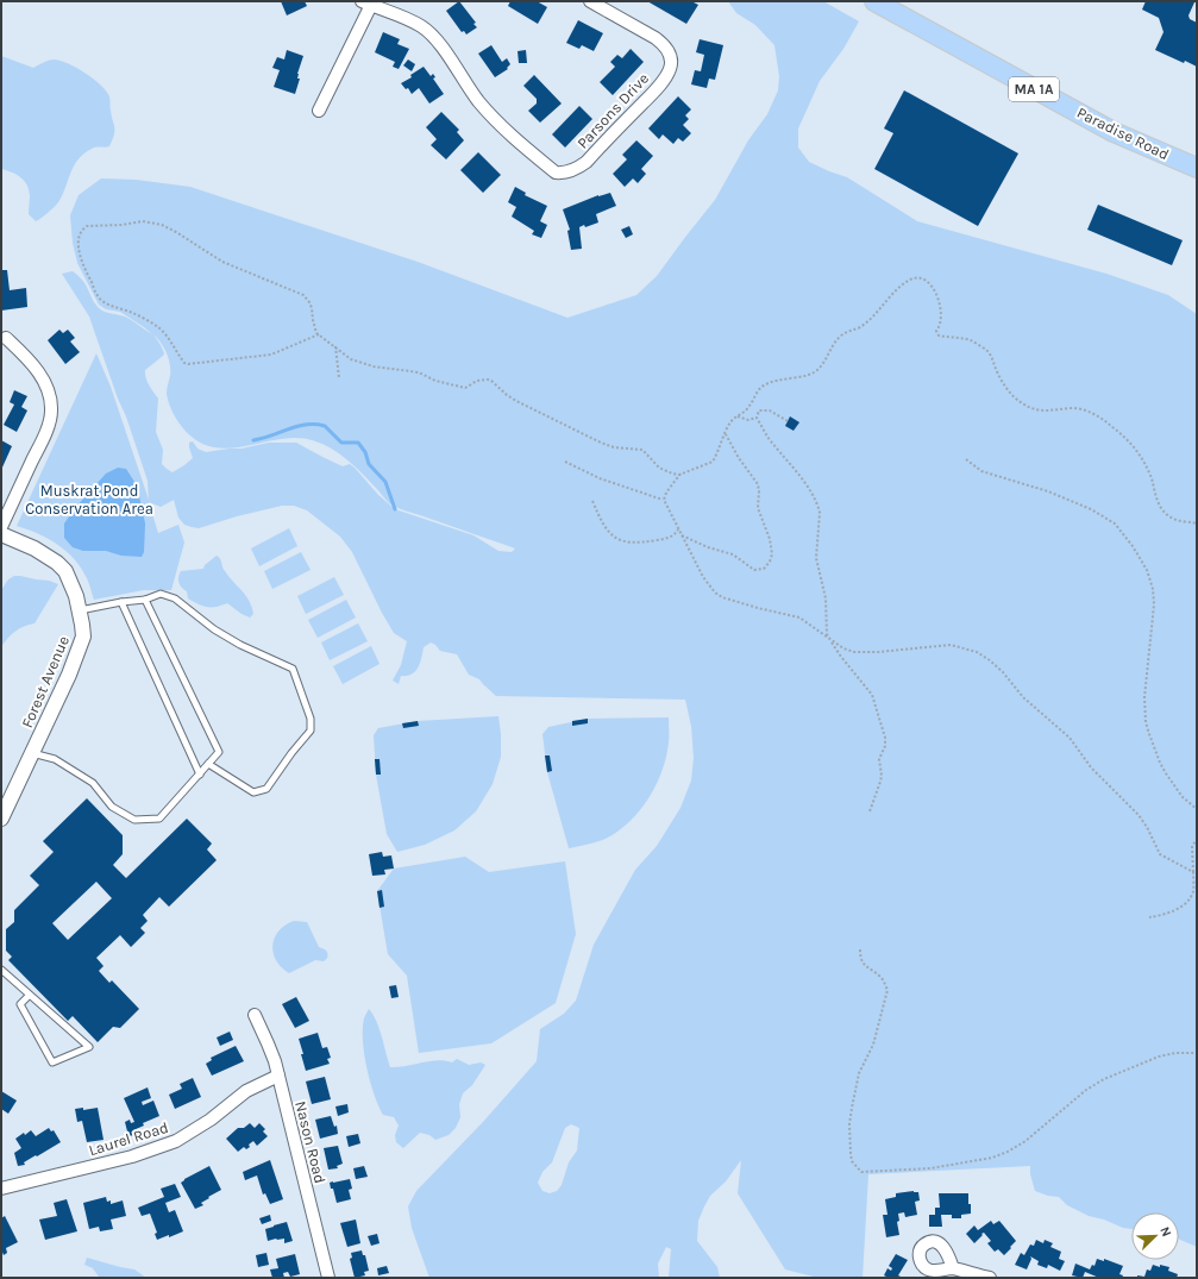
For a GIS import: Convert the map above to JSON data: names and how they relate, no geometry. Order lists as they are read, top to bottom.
{
  "streets": {
    "highway": ["MA 1A", "Paradise Road"],
    "street": [
      "Parsons Drive",
      "Forest Avenue",
      "Laurel Road",
      "Nason Road"
    ]
  },
  "crossings": [
    ["Laurel Road", "Nason Road"]
  ],
  "parks": ["Muskrat Pond Conservation Area"],
  "north": "top right"
}
